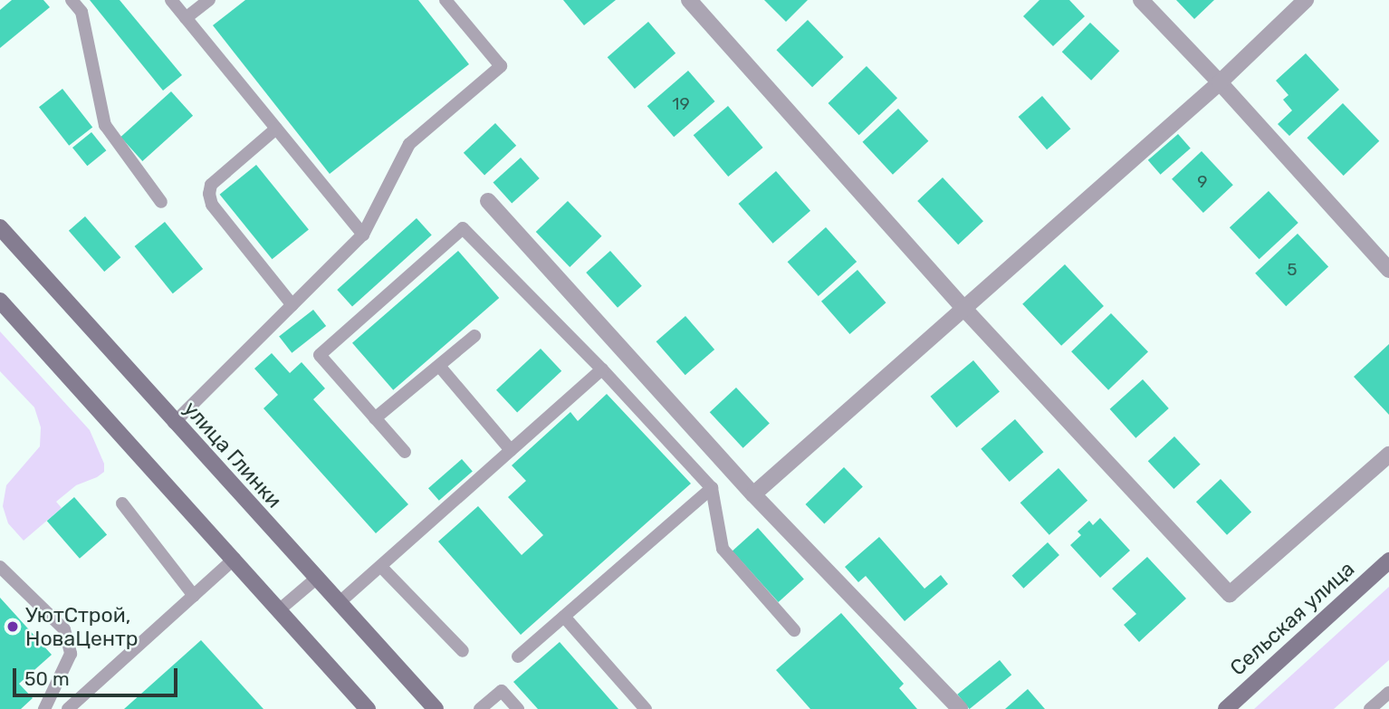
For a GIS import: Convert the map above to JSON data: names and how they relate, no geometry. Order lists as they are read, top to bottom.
{
  "streets": {
    "main road": ["улица Глинки", "Сельская улица"]
  },
  "places": ["УютСтрой, НоваЦентр"],
  "house_numbers": ["19", "9", "5"],
  "scale_bar": "50 m"
}
